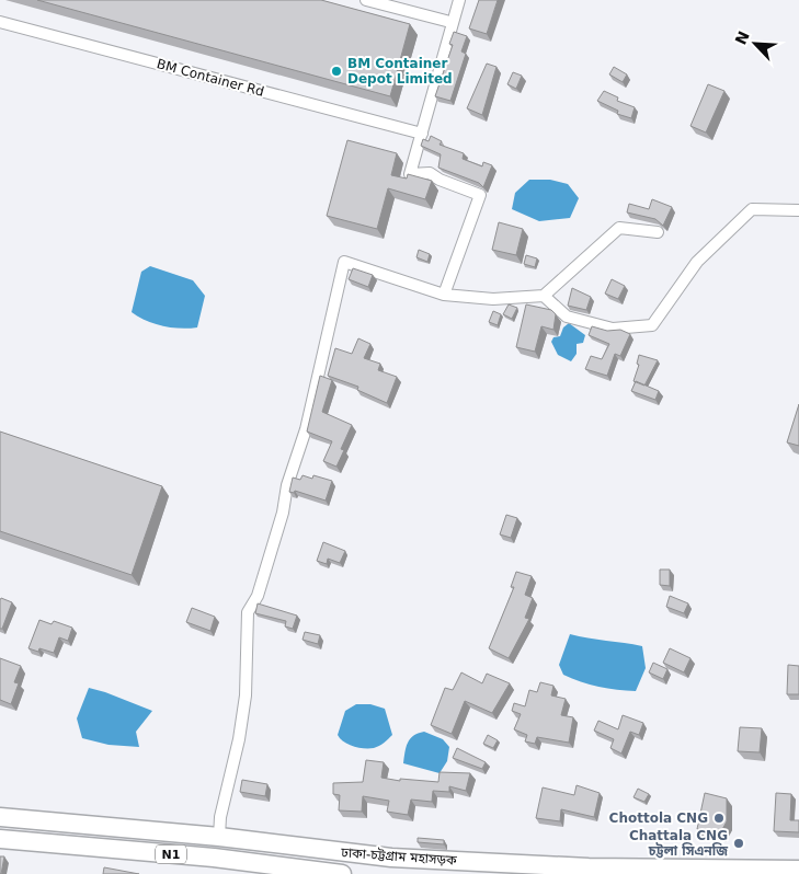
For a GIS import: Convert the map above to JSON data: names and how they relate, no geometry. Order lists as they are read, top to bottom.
{
  "streets": {
    "highway": ["N1", "ঢাকা-চট্টগ্রাম মহাসড়ক"],
    "street": ["BM Container Rd"]
  },
  "places": ["BM Container Depot Limited", "Chottola CNG", "Chattala CNG চট্টলা সিএনজি"],
  "north": "top left"
}
